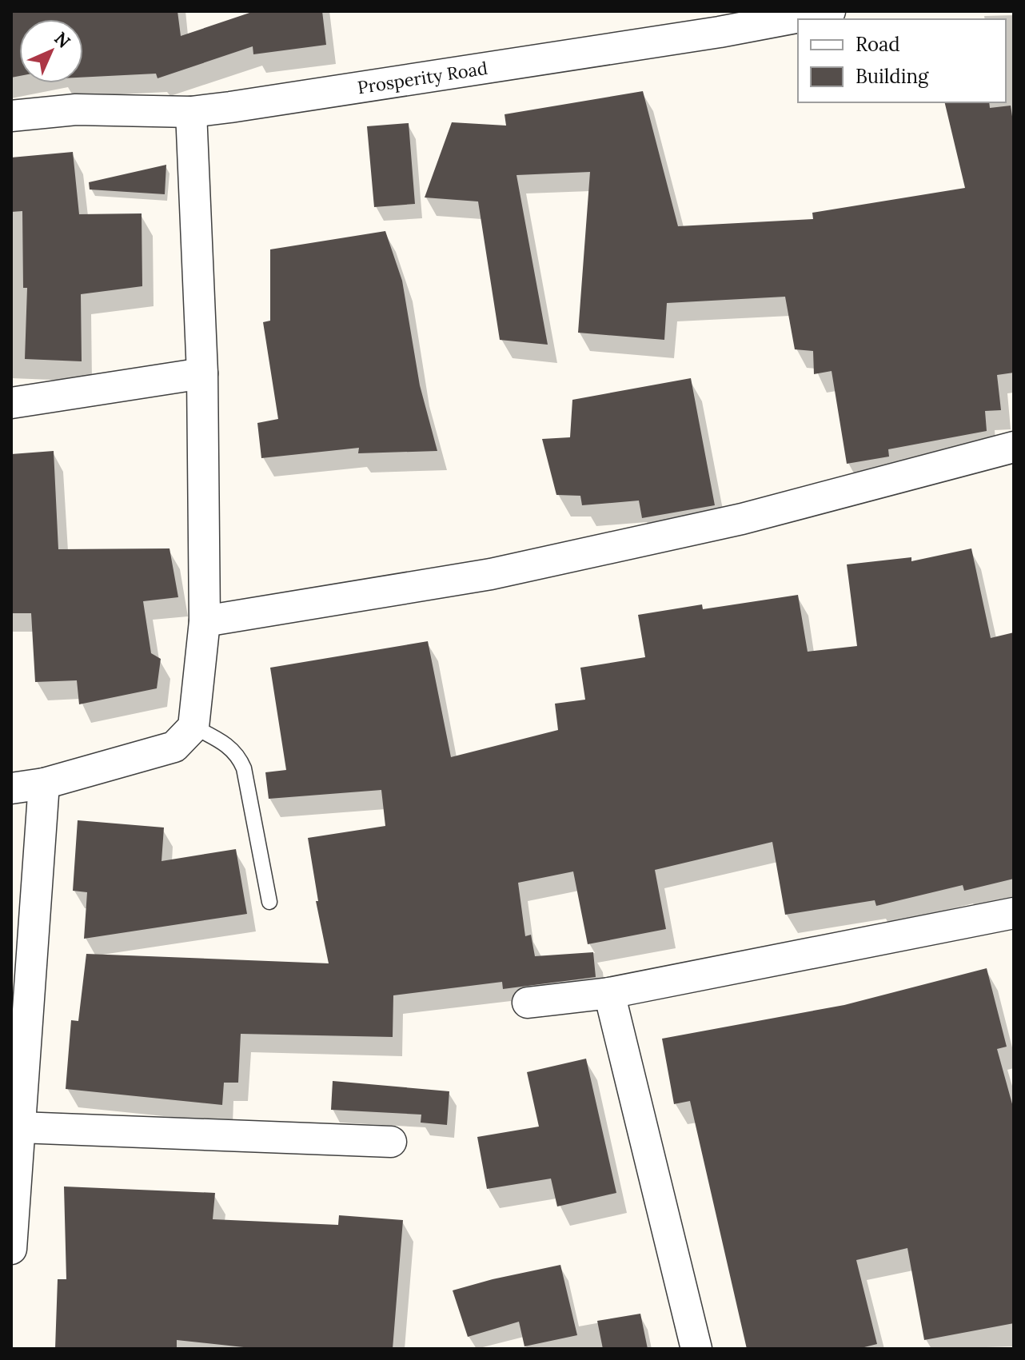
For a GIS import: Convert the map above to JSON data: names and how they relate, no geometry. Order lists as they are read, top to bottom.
{
  "streets": {
    "street": ["Prosperity Road"]
  },
  "legend": ["Road", "Building"],
  "north": "top right"
}
